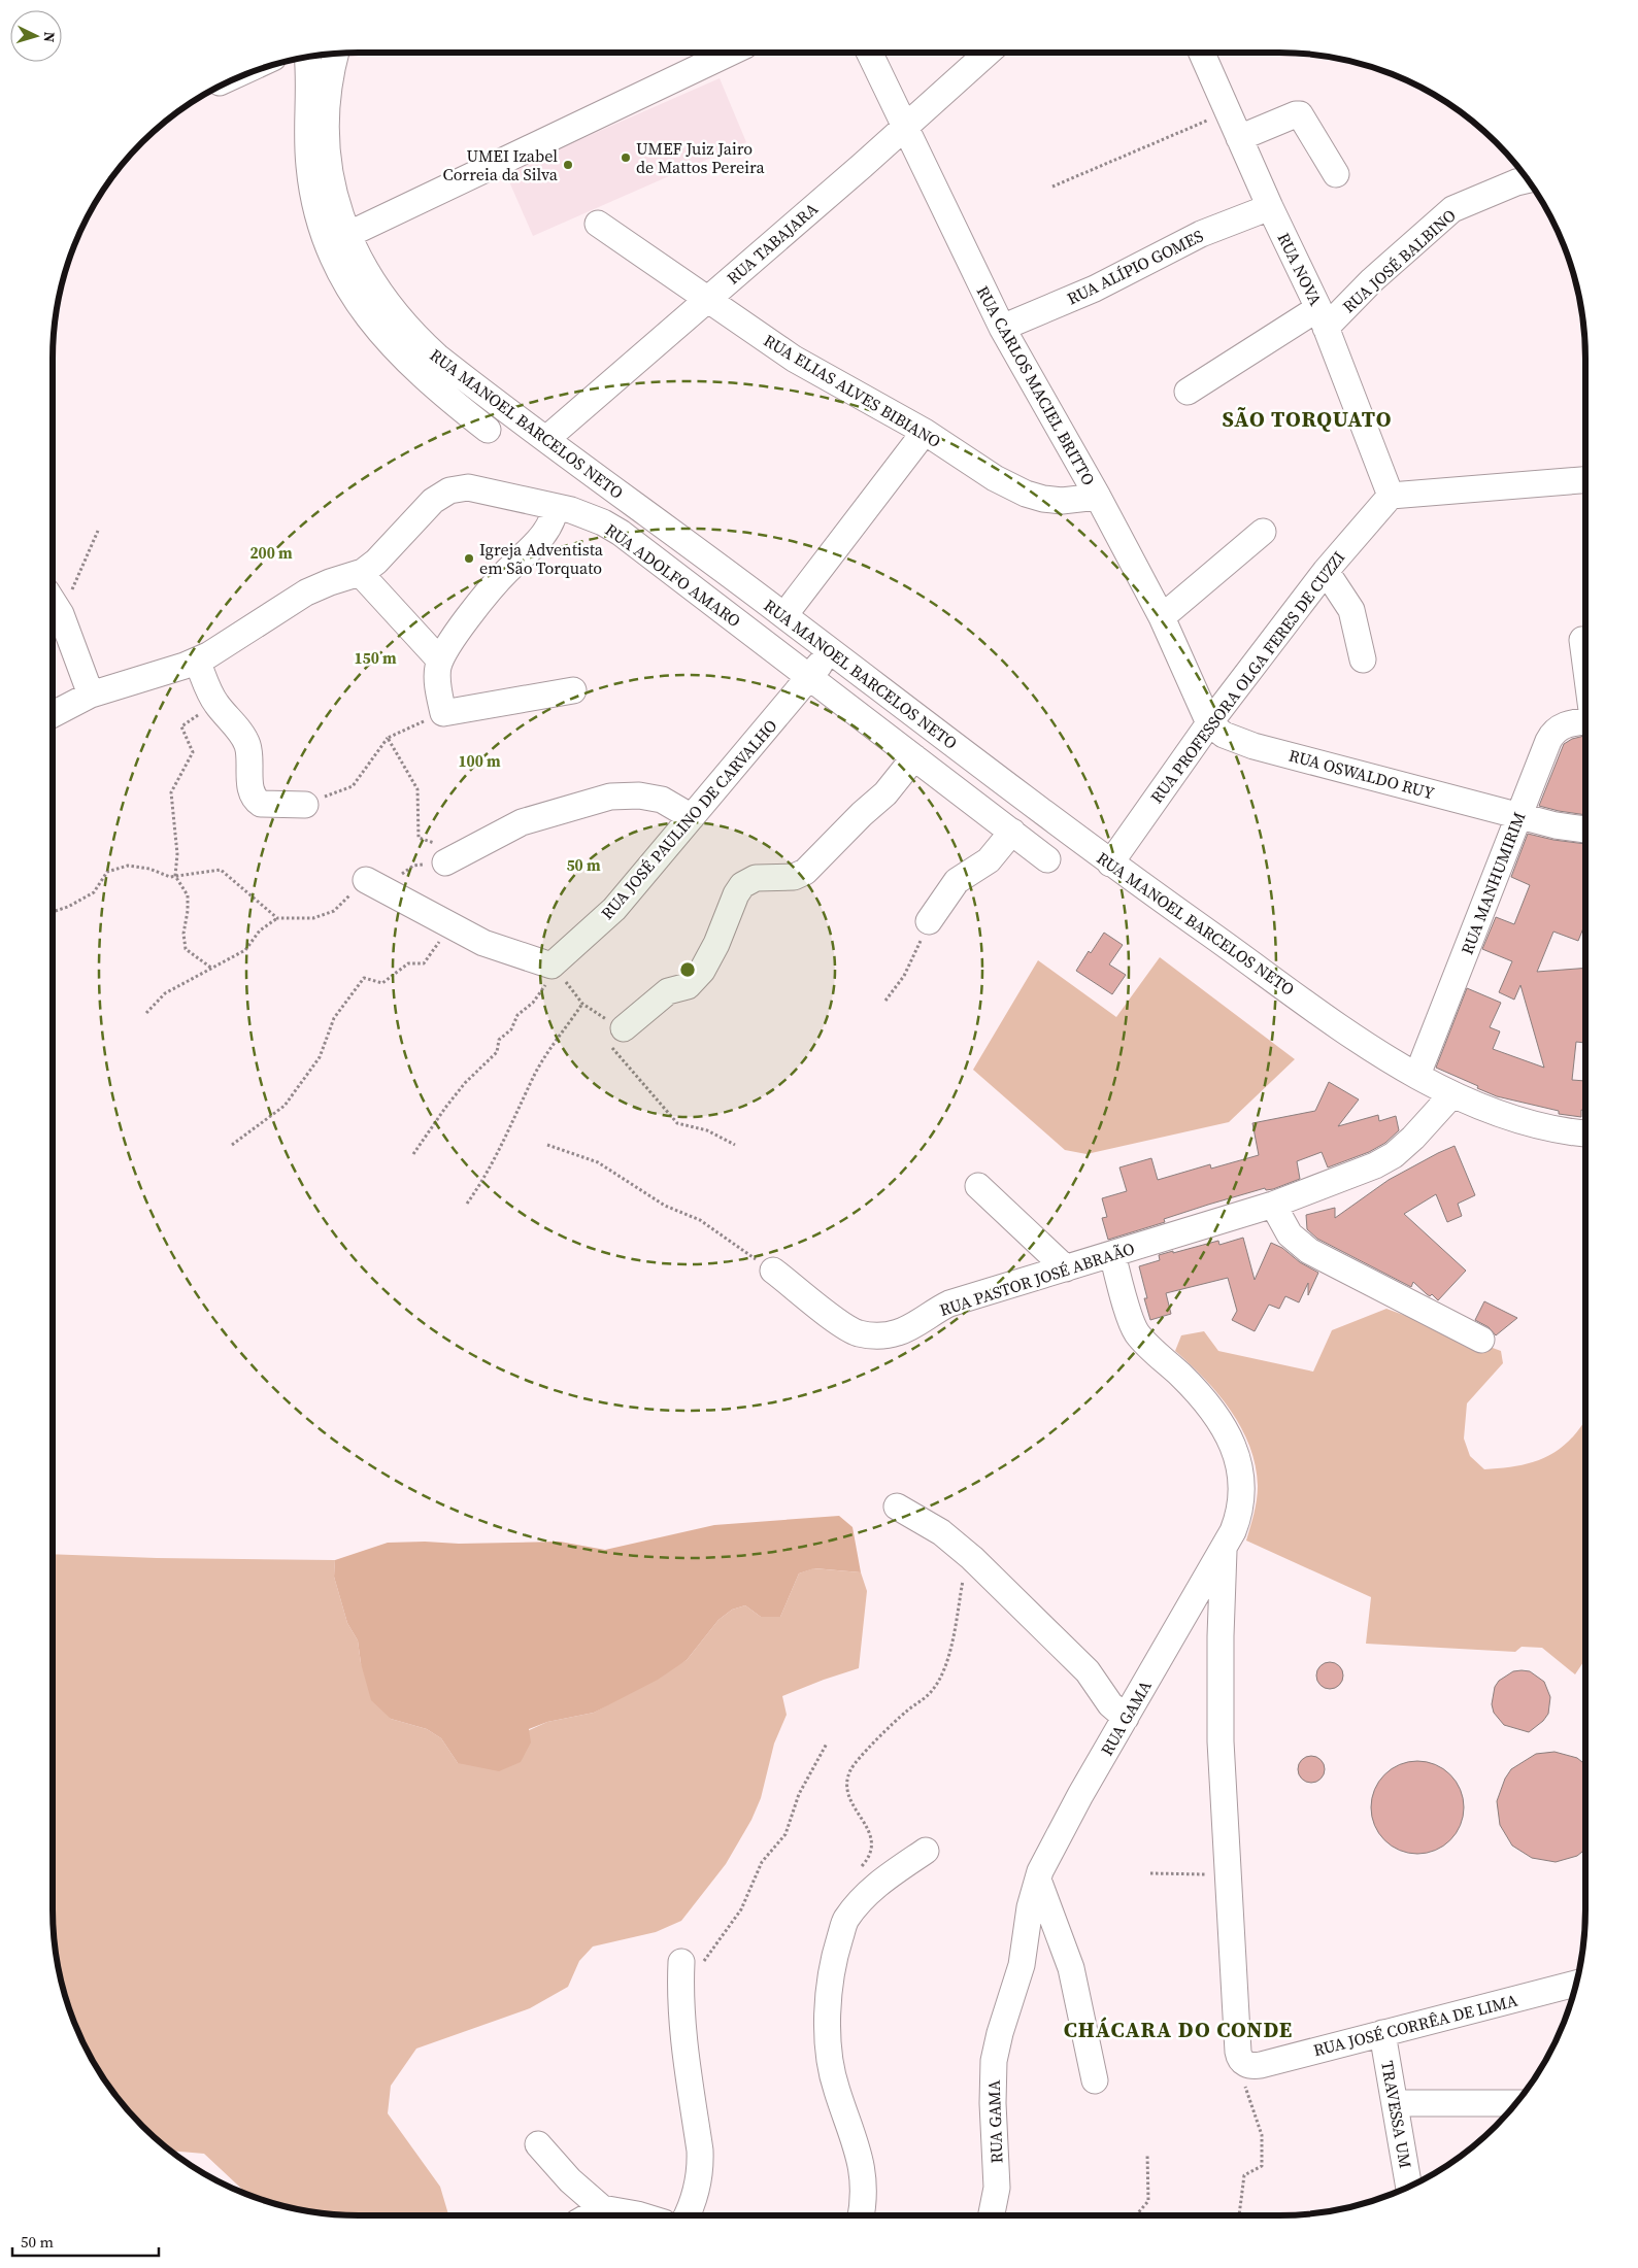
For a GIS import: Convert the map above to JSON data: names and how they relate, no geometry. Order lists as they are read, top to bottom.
{
  "streets": {
    "street": [
      "RUA TABAJARA",
      "RUA JOSÉ BALBINO",
      "RUA ALÍPIO GOMES",
      "RUA NOVA",
      "RUA CARLOS MACIEL BRITTO",
      "RUA ELIAS ALVES BIBIANO",
      "RUA MANOEL BARCELOS NETO",
      "RUA ADOLFO AMARO",
      "RUA PROFESSORA OLGA FERES DE CUZZI",
      "RUA OSWALDO RUY",
      "RUA JOSÉ PAULINO DE CARVALHO",
      "RUA MANHUMIRIM",
      "RUA PASTOR JOSÉ ABRAÃO",
      "RUA GAMA",
      "RUA JOSÉ CORRÊA DE LIMA",
      "TRAVESSA UM"
    ]
  },
  "crossings": [
    ["RUA TABAJARA", "RUA CARLOS MACIEL BRITTO"],
    ["RUA TABAJARA", "RUA ELIAS ALVES BIBIANO"],
    ["RUA TABAJARA", "RUA MANOEL BARCELOS NETO"],
    ["RUA JOSÉ BALBINO", "RUA NOVA"],
    ["RUA ALÍPIO GOMES", "RUA NOVA"],
    ["RUA ALÍPIO GOMES", "RUA CARLOS MACIEL BRITTO"],
    ["RUA NOVA", "RUA PROFESSORA OLGA FERES DE CUZZI"],
    ["RUA CARLOS MACIEL BRITTO", "RUA ELIAS ALVES BIBIANO"],
    ["RUA CARLOS MACIEL BRITTO", "RUA PROFESSORA OLGA FERES DE CUZZI"],
    ["RUA CARLOS MACIEL BRITTO", "RUA OSWALDO RUY"],
    ["RUA MANOEL BARCELOS NETO", "RUA PROFESSORA OLGA FERES DE CUZZI"],
    ["RUA MANOEL BARCELOS NETO", "RUA JOSÉ PAULINO DE CARVALHO"],
    ["RUA MANOEL BARCELOS NETO", "RUA MANHUMIRIM"],
    ["RUA MANOEL BARCELOS NETO", "RUA PASTOR JOSÉ ABRAÃO"],
    ["RUA ADOLFO AMARO", "RUA JOSÉ PAULINO DE CARVALHO"],
    ["RUA PROFESSORA OLGA FERES DE CUZZI", "RUA OSWALDO RUY"],
    ["RUA OSWALDO RUY", "RUA MANHUMIRIM"],
    ["RUA PASTOR JOSÉ ABRAÃO", "RUA GAMA"],
    ["RUA JOSÉ CORRÊA DE LIMA", "TRAVESSA UM"]
  ],
  "districts": ["SÃO TORQUATO", "CHÁCARA DO CONDE"],
  "places": ["UMEF Juiz Jairo de Mattos Pereira", "UMEI Izabel Correia da Silva", "Igreja Adventista em São Torquato"],
  "scale_bar": "50 m",
  "north": "right",
  "rings": [
    "200 m",
    "150 m",
    "100 m",
    "50 m"
  ]
}
